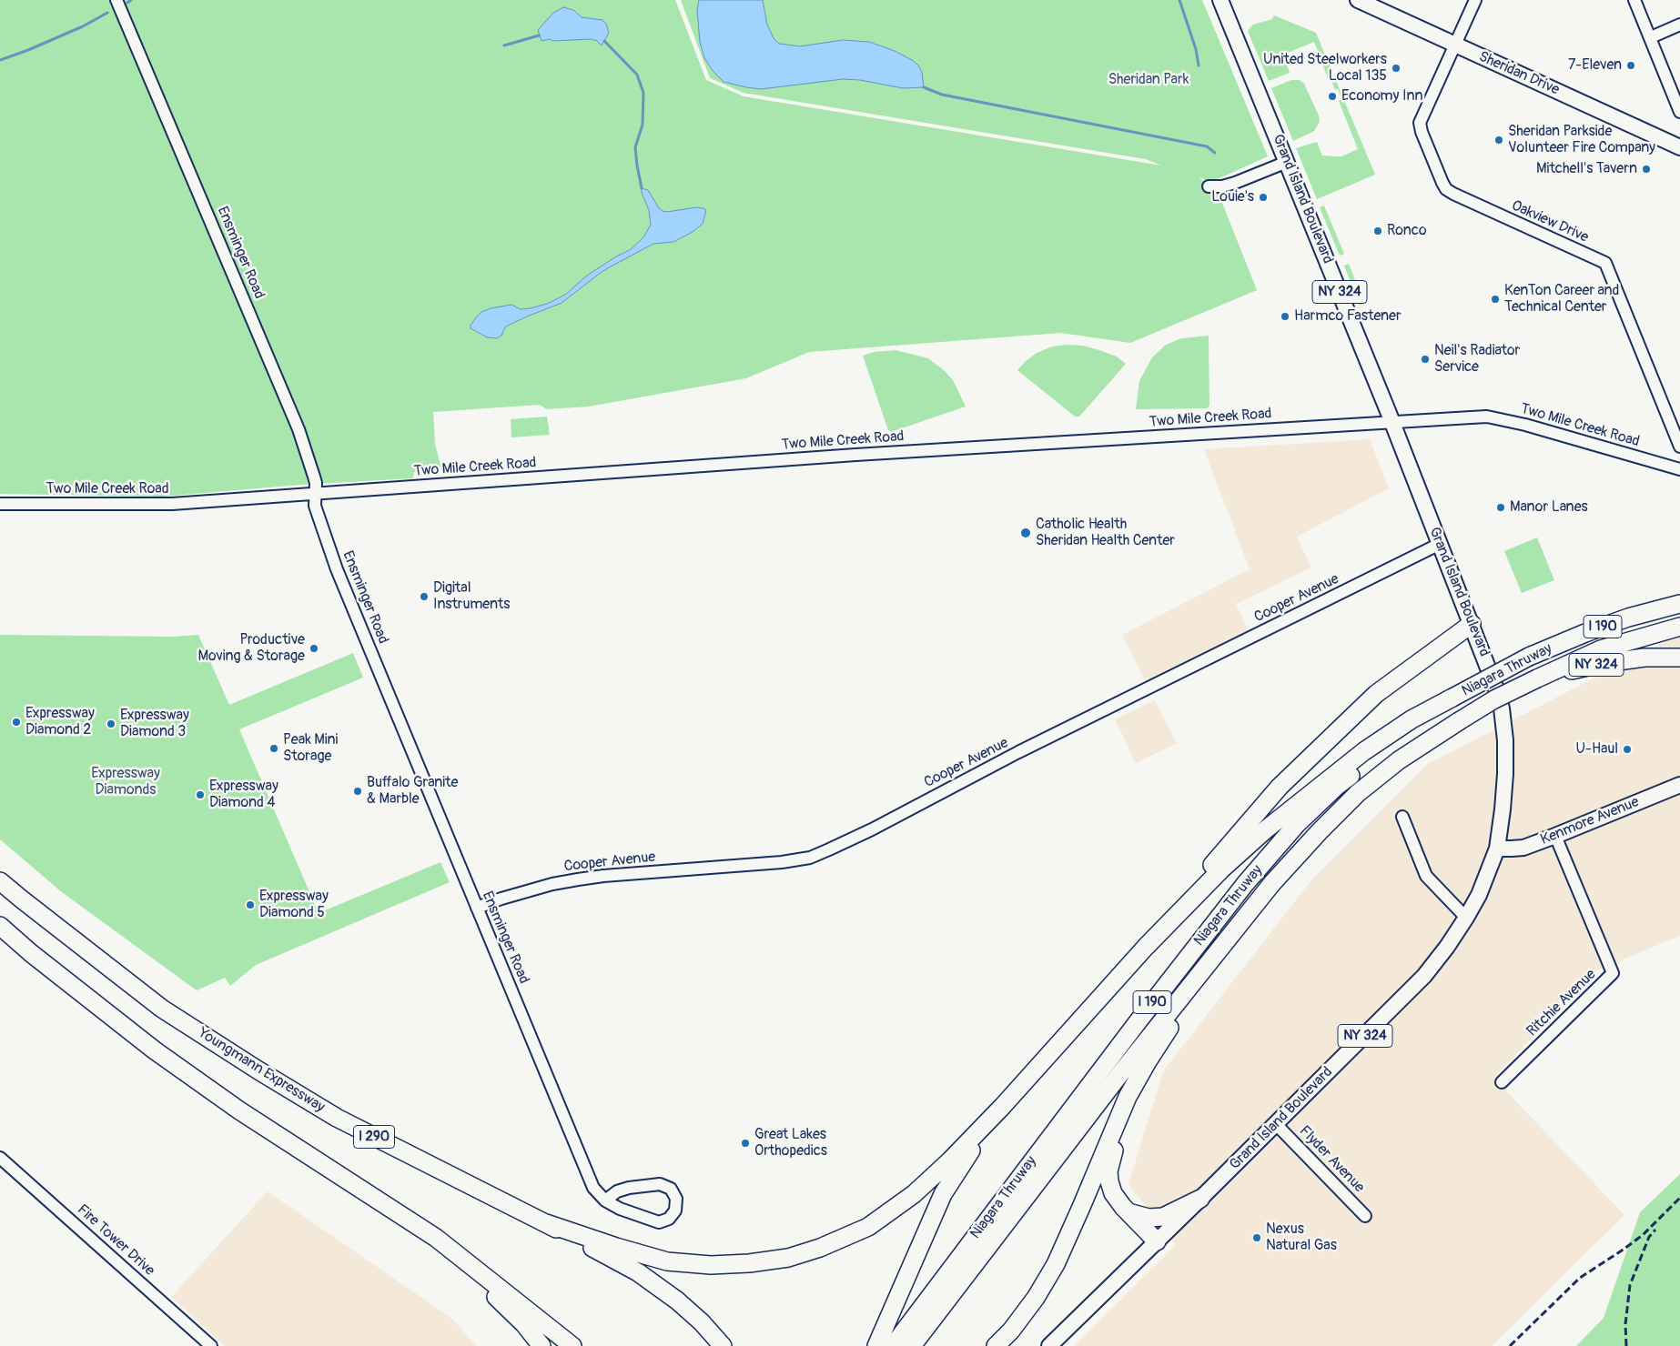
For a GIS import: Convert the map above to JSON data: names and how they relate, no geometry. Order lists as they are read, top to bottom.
{
  "streets": {
    "highway": [
      "NY 324",
      "I 190",
      "Niagara Thruway",
      "Youngmann Expressway",
      "I 290"
    ],
    "main road": ["Sheridan Drive", "Grand Island Boulevard", "Kenmore Avenue"],
    "street": [
      "Oakview Drive",
      "Ensminger Road",
      "Two Mile Creek Road",
      "Cooper Avenue",
      "Ritchie Avenue",
      "Flyder Avenue",
      "Fire Tower Drive"
    ]
  },
  "crossings": [
    ["Sheridan Drive", "Oakview Drive"],
    ["Grand Island Boulevard", "Two Mile Creek Road"],
    ["Grand Island Boulevard", "Cooper Avenue"],
    ["Grand Island Boulevard", "Kenmore Avenue"],
    ["Grand Island Boulevard", "Flyder Avenue"],
    ["Ensminger Road", "Two Mile Creek Road"],
    ["Ensminger Road", "Cooper Avenue"],
    ["NY 324", "Niagara Thruway"],
    ["Kenmore Avenue", "Ritchie Avenue"]
  ],
  "parks": ["Sheridan Park", "Expressway Diamonds"],
  "places": [
    "7-Eleven",
    "United Steelworkers Local 135",
    "Economy Inn",
    "Sheridan Parkside Volunteer Fire Company",
    "Mitchell's Tavern",
    "Louie's",
    "Ronco",
    "KenTon Career and Technical Center",
    "Harmco Fastener",
    "Neil's Radiator Service",
    "Manor Lanes",
    "Catholic Health Sheridan Health Center",
    "Digital Instruments",
    "Productive Moving & Storage",
    "Expressway Diamond 2",
    "Expressway Diamond 3",
    "Peak Mini Storage",
    "U-Haul",
    "Buffalo Granite & Marble",
    "Expressway Diamond 4",
    "Expressway Diamond 5",
    "Great Lakes Orthopedics",
    "Nexus Natural Gas"
  ]
}
